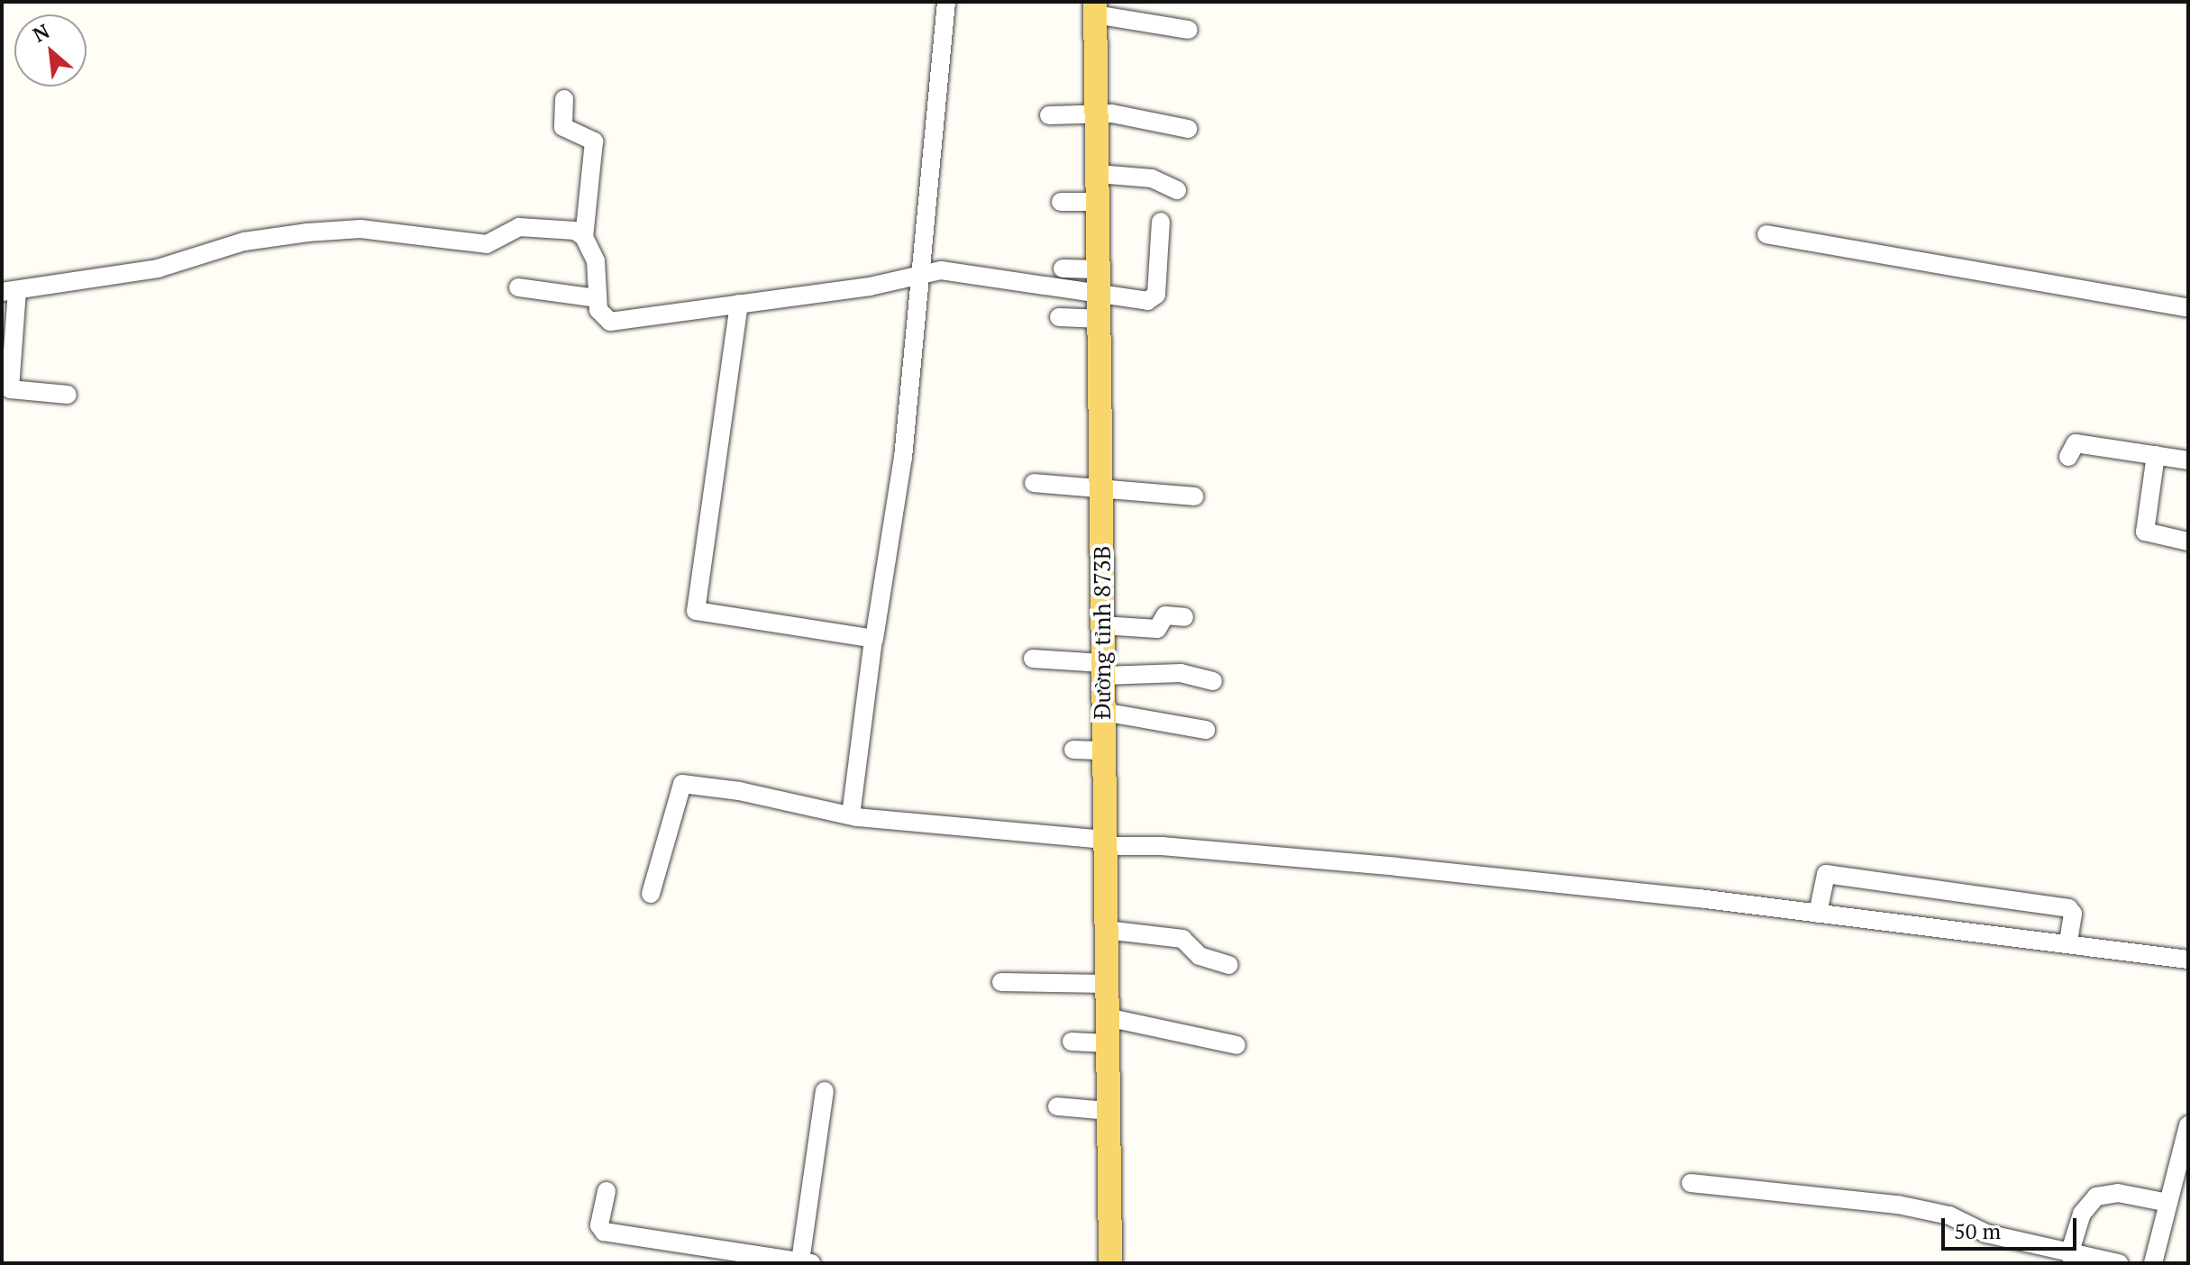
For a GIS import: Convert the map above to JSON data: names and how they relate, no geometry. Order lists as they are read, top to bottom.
{
  "streets": {
    "main road": ["Đường tỉnh 873B"]
  },
  "scale_bar": "50 m",
  "north": "top left"
}
